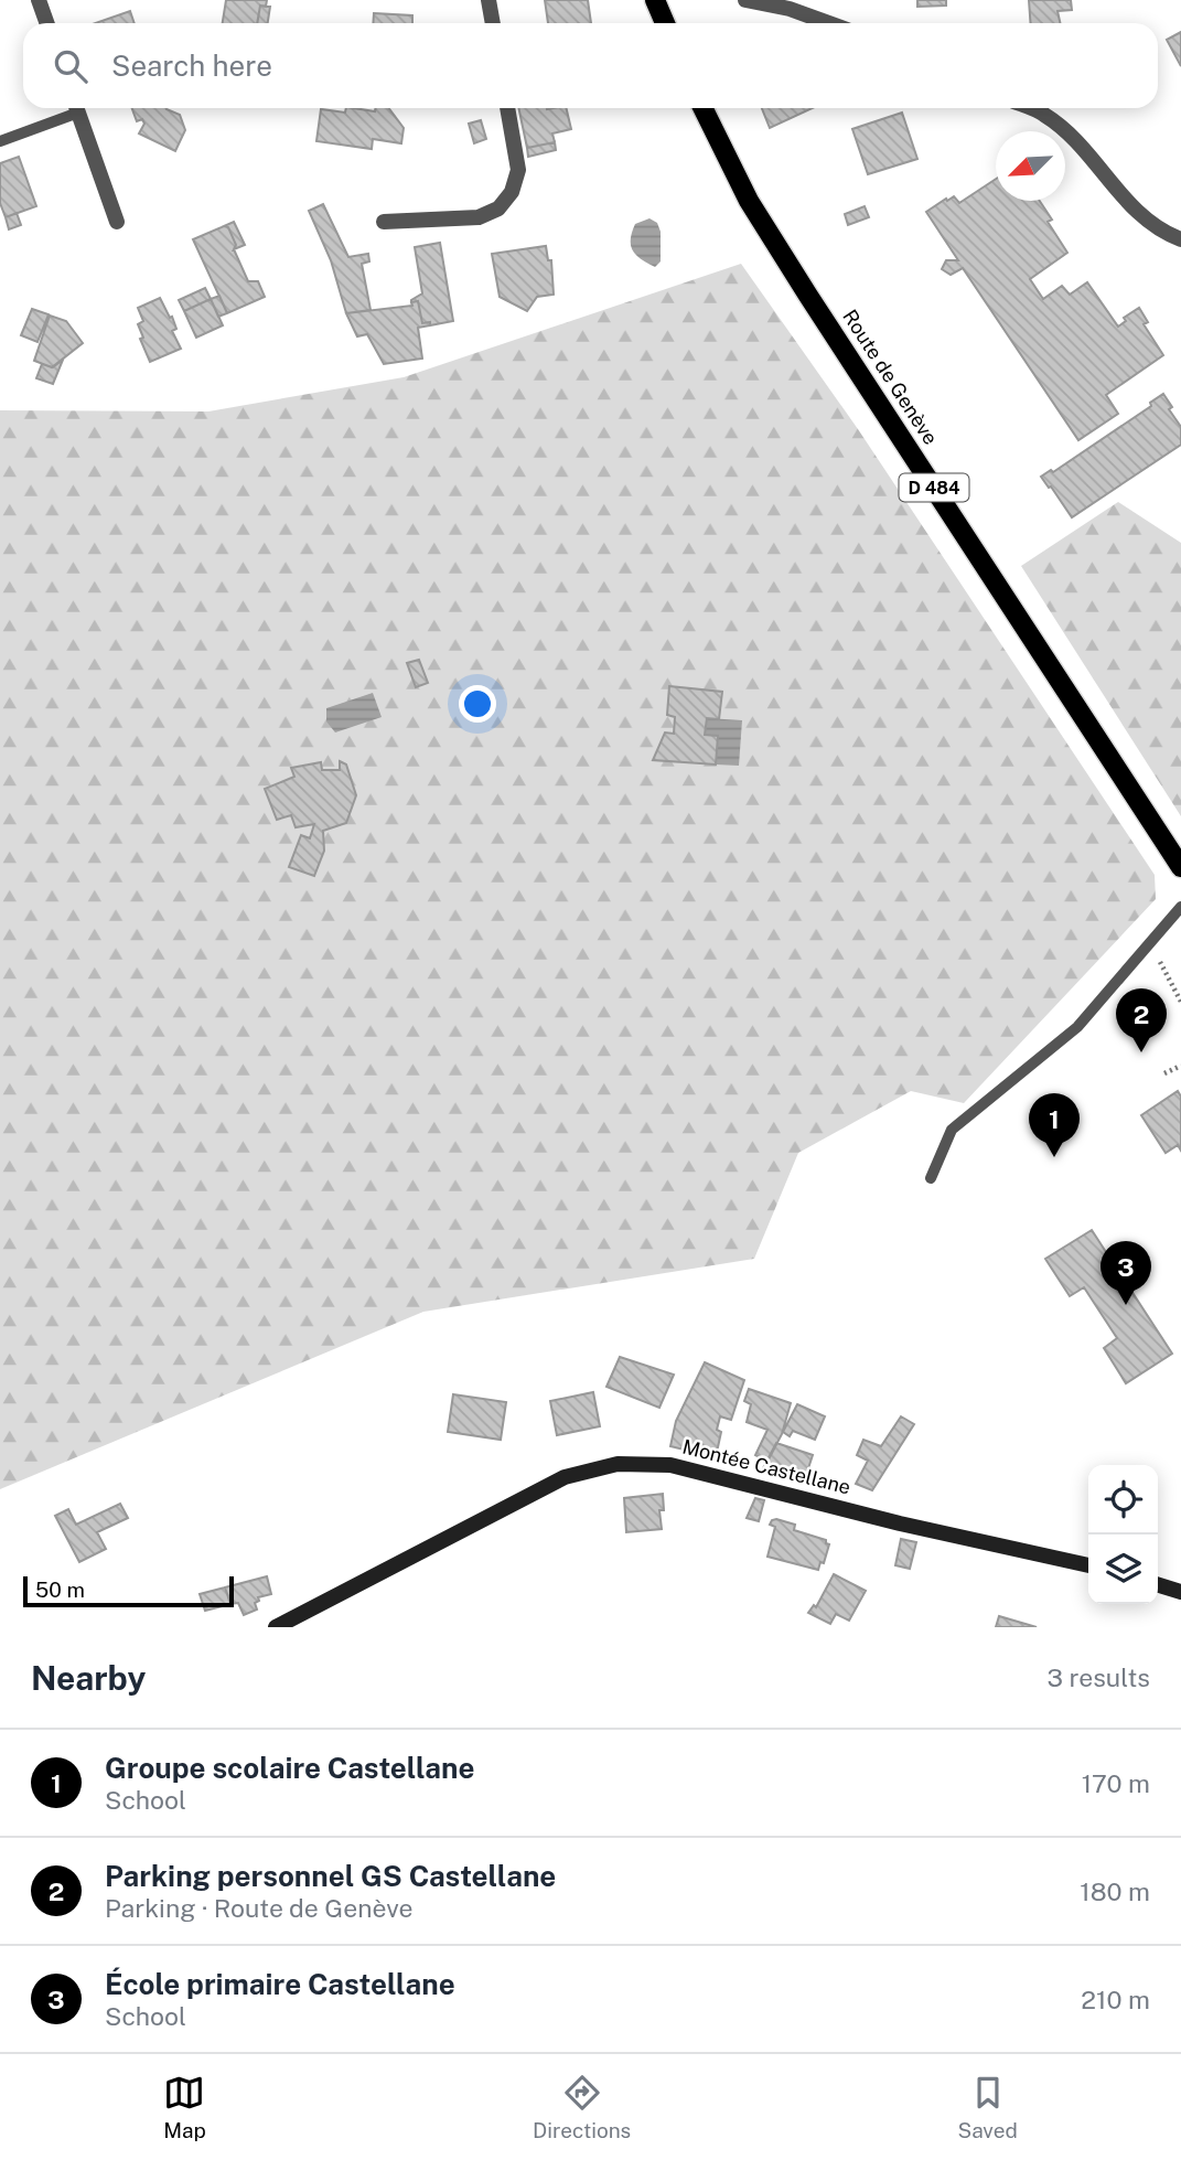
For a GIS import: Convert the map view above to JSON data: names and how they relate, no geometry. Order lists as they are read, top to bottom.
{
  "streets": {
    "main road": ["Route de Genève", "D 484"],
    "street": ["Montée Castellane"]
  },
  "scale_bar": "50 m",
  "north": "bottom left",
  "page": {
    "search": "Search here",
    "pins": ["2", "1", "3"],
    "scale": "50 m",
    "heading": ["Nearby", "3 results"],
    "list": [
      {
        "mark": "1",
        "name": "Groupe scolaire Castellane",
        "note": "School",
        "value": "170 m"
      },
      {
        "mark": "2",
        "name": "Parking personnel GS Castellane",
        "note": "Parking · Route de Genève",
        "value": "180 m"
      },
      {
        "mark": "3",
        "name": "École primaire Castellane",
        "note": "School",
        "value": "210 m"
      }
    ],
    "nav": ["Map", "Directions", "Saved"]
  }
}
